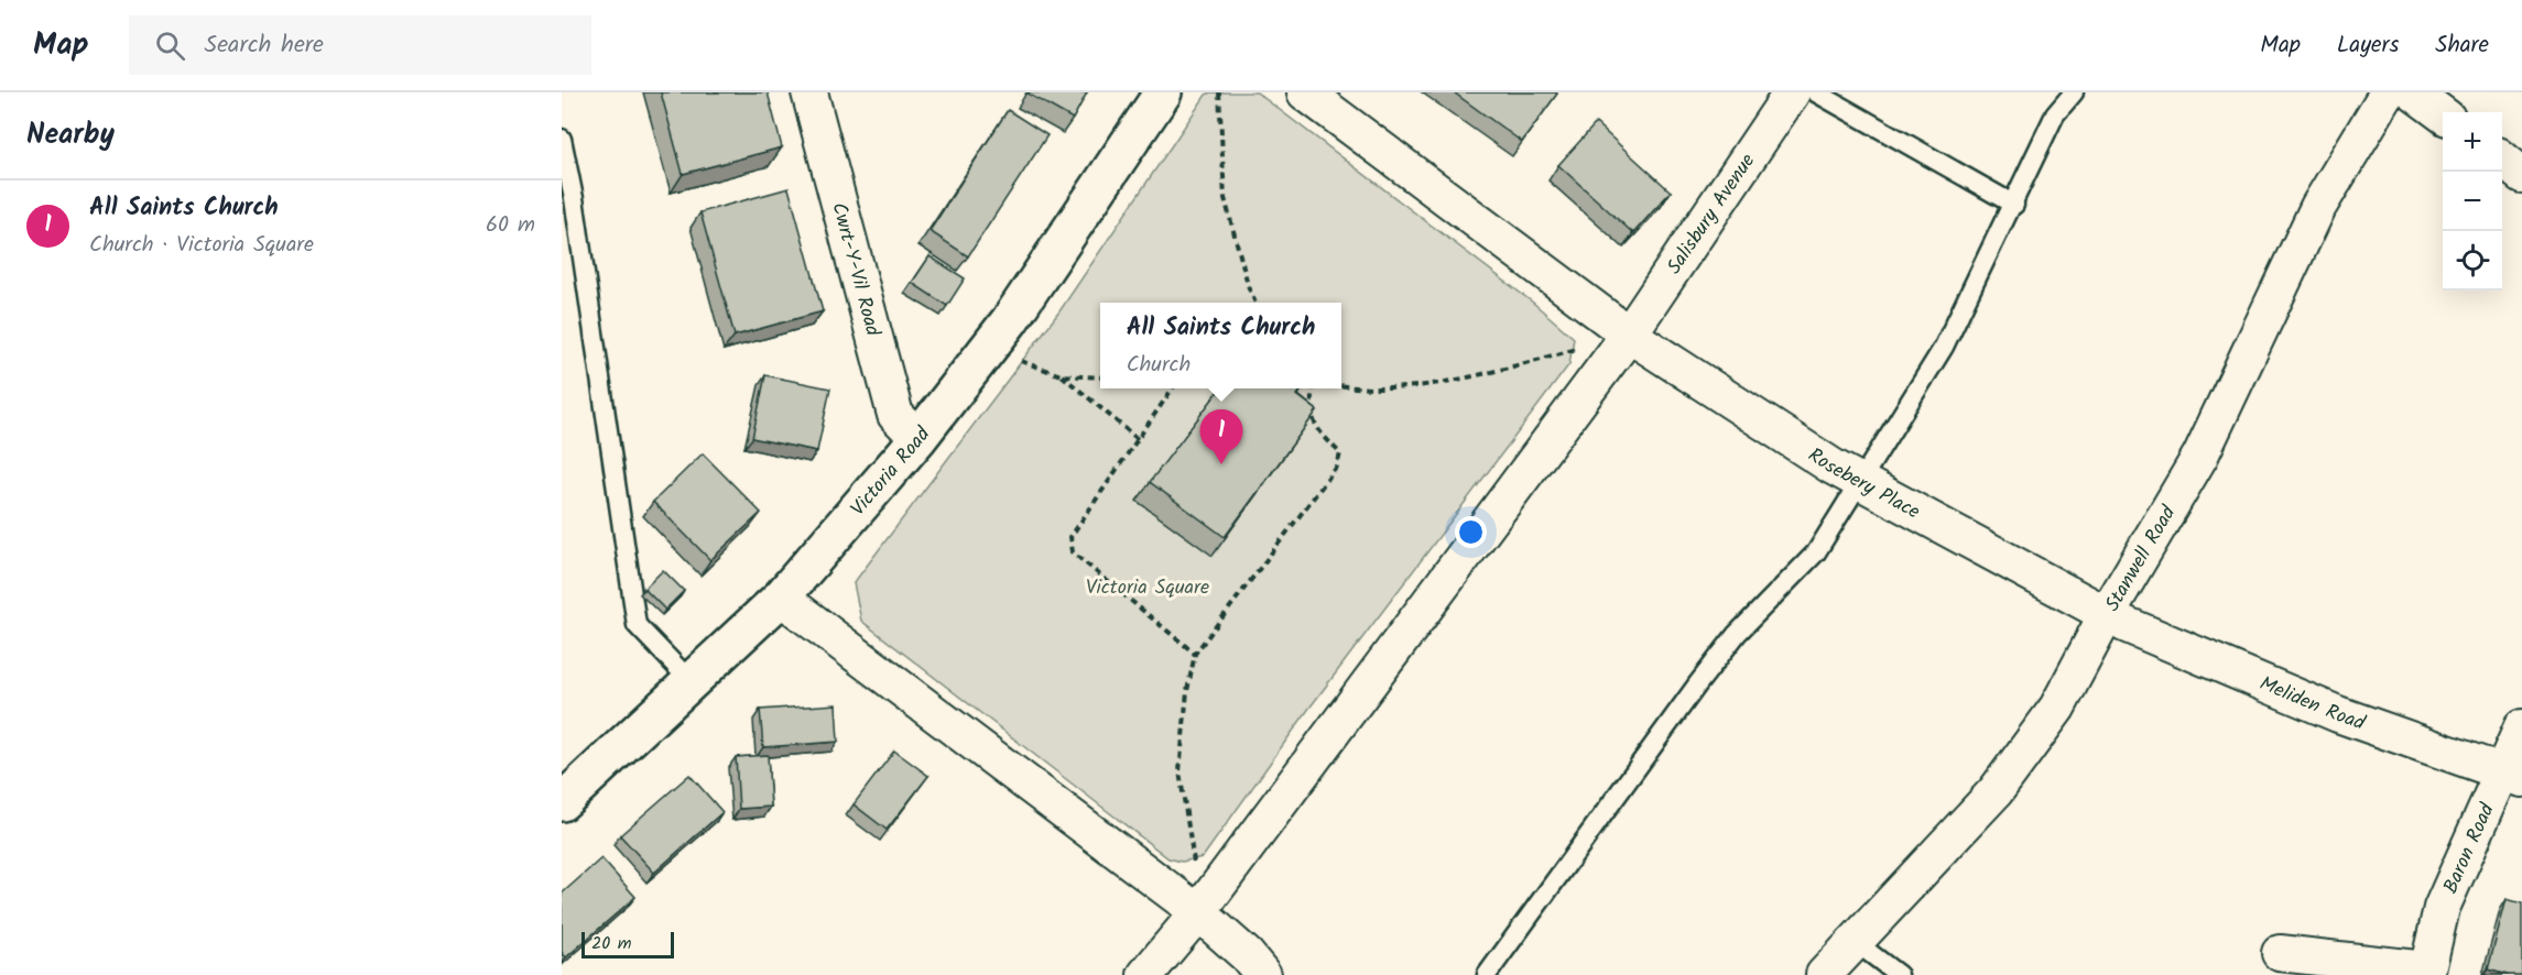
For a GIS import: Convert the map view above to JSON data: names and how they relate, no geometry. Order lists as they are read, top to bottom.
{
  "streets": {
    "street": [
      "Salisbury Avenue",
      "Cwrt-Y-Vil Road",
      "Victoria Road",
      "Rosebery Place",
      "Stanwell Road",
      "Meliden Road",
      "Baron Road"
    ]
  },
  "crossings": [
    ["Salisbury Avenue", "Rosebery Place"],
    ["Cwrt-Y-Vil Road", "Victoria Road"],
    ["Rosebery Place", "Stanwell Road"],
    ["Rosebery Place", "Meliden Road"],
    ["Stanwell Road", "Meliden Road"],
    ["Meliden Road", "Baron Road"]
  ],
  "parks": ["Victoria Square"],
  "scale_bar": "20 m",
  "page": {
    "header": "Map",
    "search": "Search here",
    "nav": ["Map", "Layers", "Share"],
    "heading": "Nearby",
    "map_buttons": ["+", "−"],
    "list": [
      {
        "mark": "1",
        "name": "All Saints Church",
        "note": "Church · Victoria Square",
        "value": "60 m"
      }
    ],
    "popup": ["All Saints Church", "Church"],
    "pins": "1",
    "scale": "20 m"
  }
}
